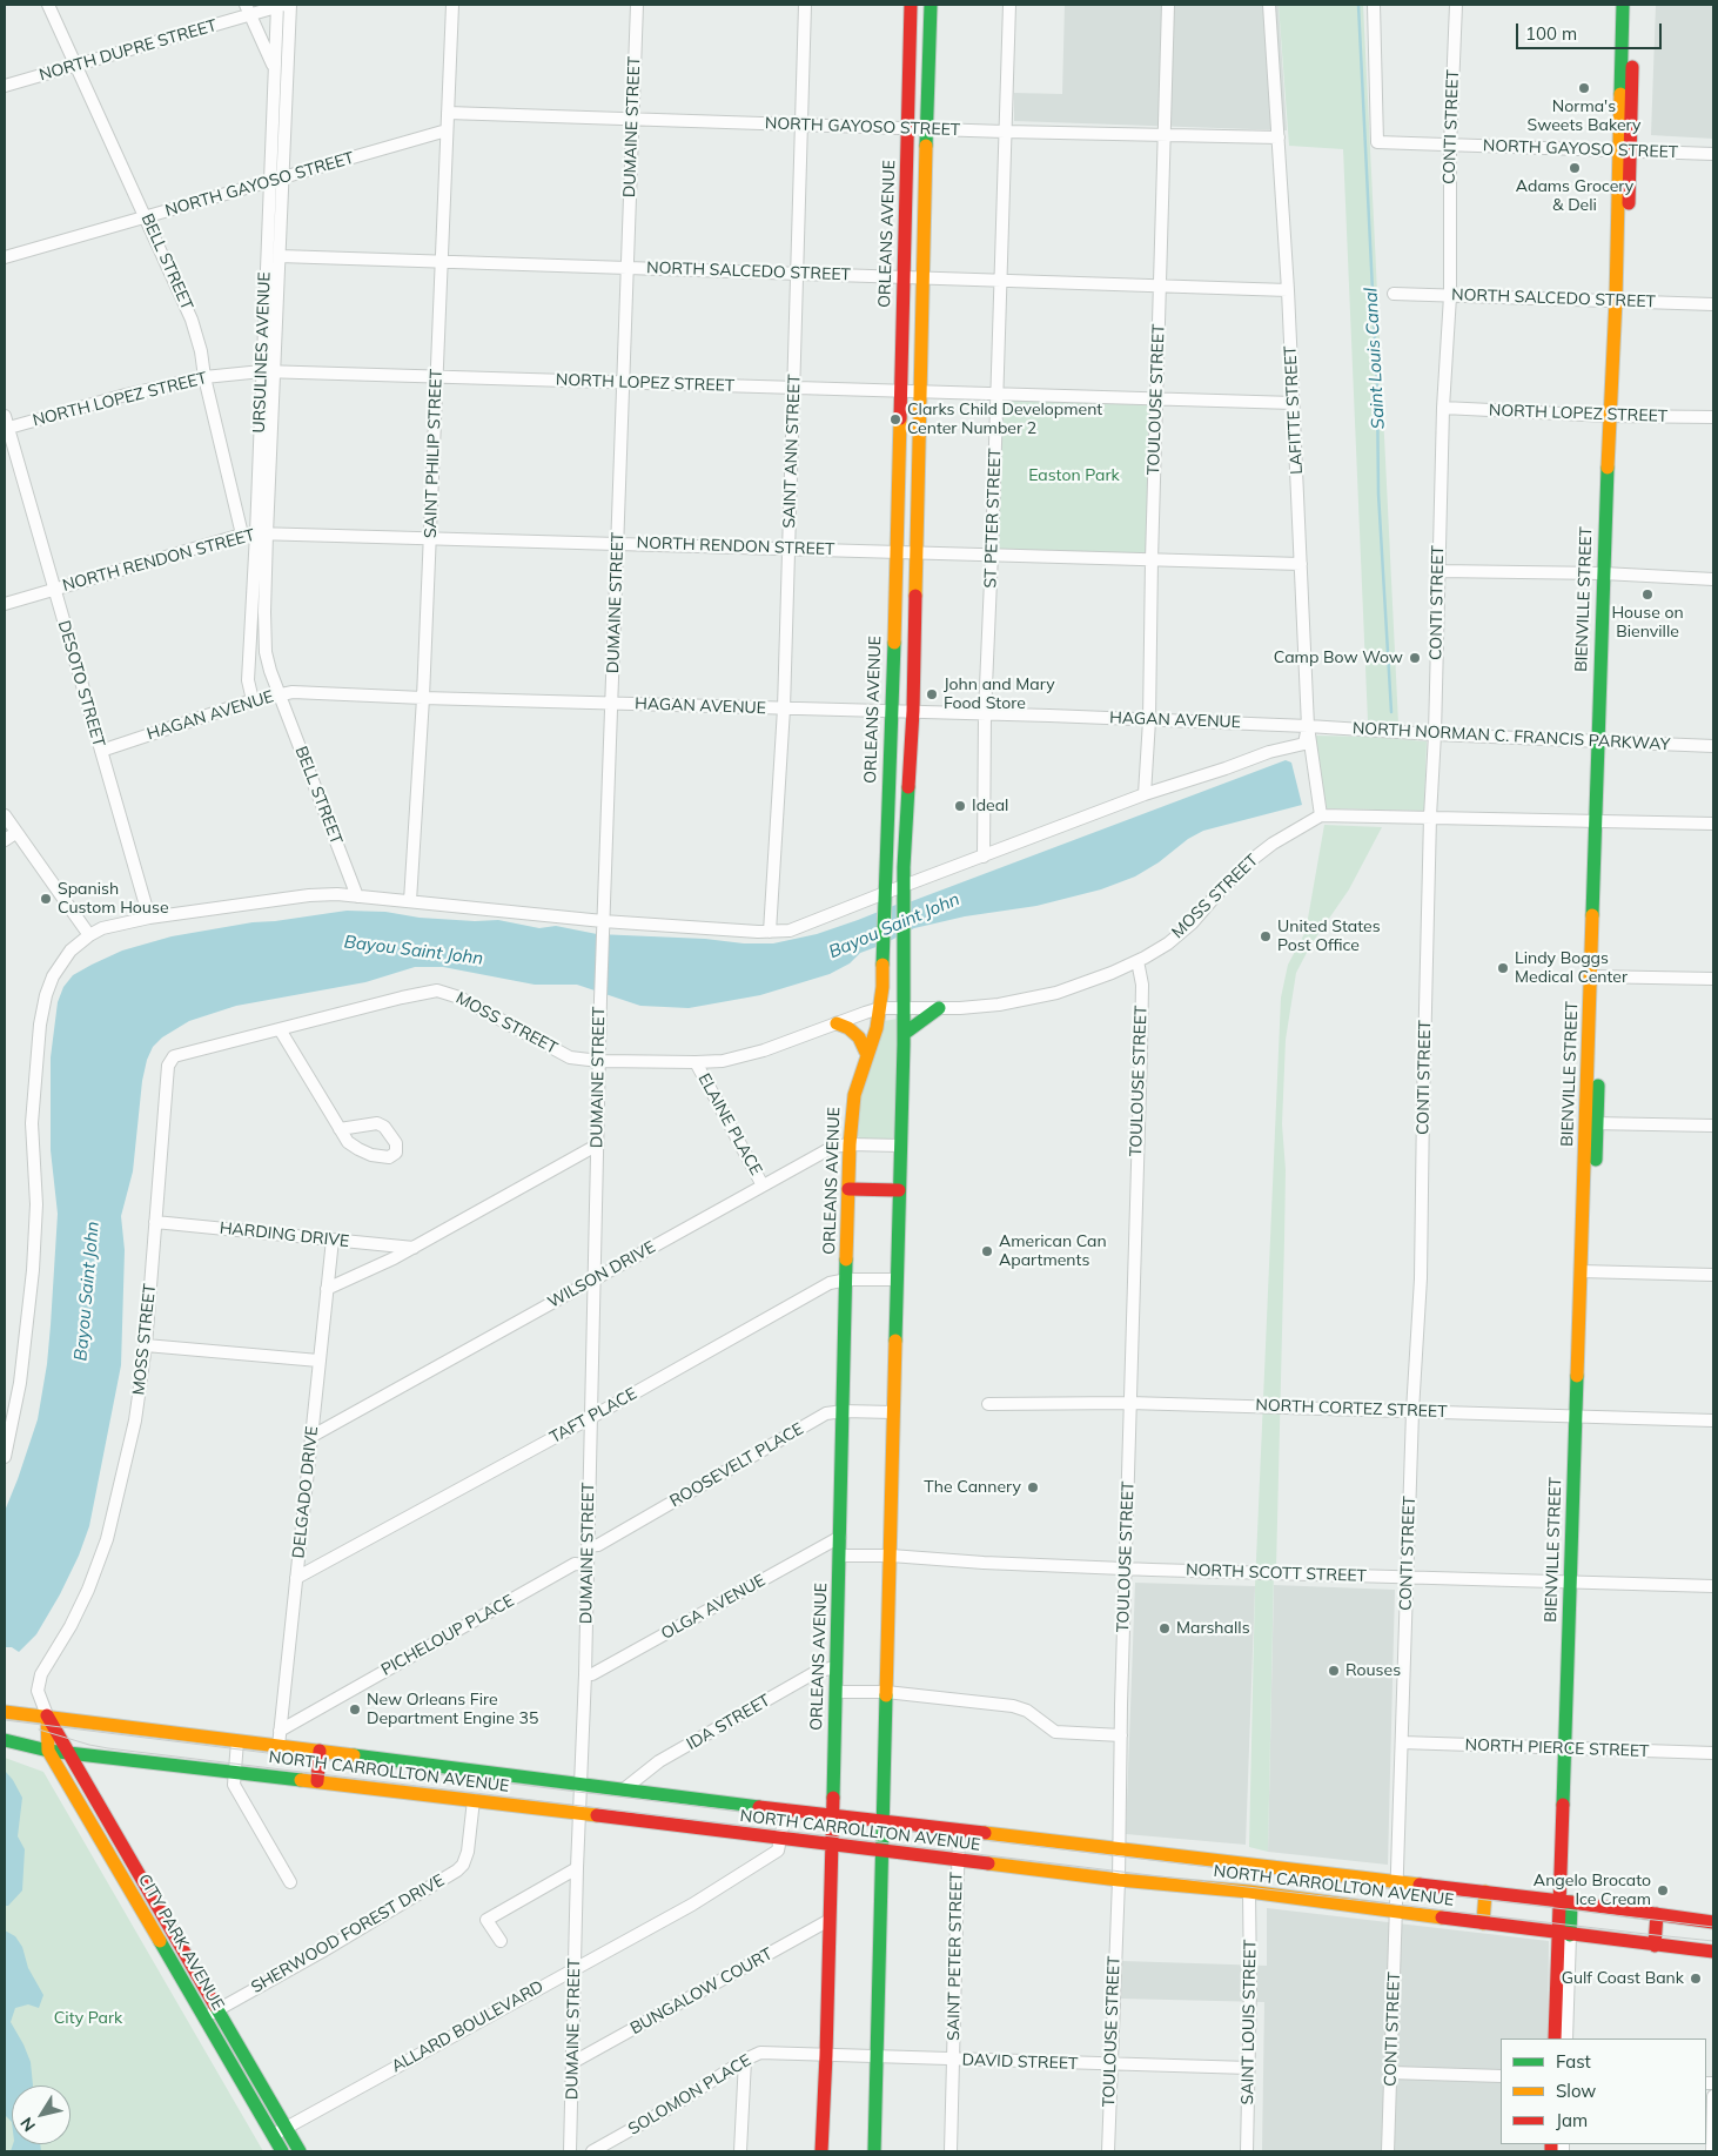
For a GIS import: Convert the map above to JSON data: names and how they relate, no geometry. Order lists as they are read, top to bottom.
{
  "streets": {
    "street": [
      "NORTH DUPRE STREET",
      "DUMAINE STREET",
      "NORTH GAYOSO STREET",
      "CONTI STREET",
      "ORLEANS AVENUE",
      "BELL STREET",
      "NORTH SALCEDO STREET",
      "URSULINES AVENUE",
      "NORTH LOPEZ STREET",
      "TOULOUSE STREET",
      "LAFITTE STREET",
      "SAINT ANN STREET",
      "SAINT PHILIP STREET",
      "ST PETER STREET",
      "NORTH RENDON STREET",
      "BIENVILLE STREET",
      "DESOTO STREET",
      "HAGAN AVENUE",
      "NORTH NORMAN C. FRANCIS PARKWAY",
      "MOSS STREET",
      "ELAINE PLACE",
      "HARDING DRIVE",
      "WILSON DRIVE",
      "NORTH CORTEZ STREET",
      "TAFT PLACE",
      "ROOSEVELT PLACE",
      "DELGADO DRIVE",
      "NORTH SCOTT STREET",
      "OLGA AVENUE",
      "PICHELOUP PLACE",
      "IDA STREET",
      "NORTH PIERCE STREET",
      "NORTH CARROLLTON AVENUE",
      "SHERWOOD FOREST DRIVE",
      "CITY PARK AVENUE",
      "SAINT PETER STREET",
      "BUNGALOW COURT",
      "SAINT LOUIS STREET",
      "ALLARD BOULEVARD",
      "DAVID STREET",
      "SOLOMON PLACE"
    ]
  },
  "crossings": [
    ["NORTH DUPRE STREET", "BELL STREET"],
    ["NORTH DUPRE STREET", "URSULINES AVENUE"],
    ["DUMAINE STREET", "NORTH GAYOSO STREET"],
    ["DUMAINE STREET", "NORTH SALCEDO STREET"],
    ["DUMAINE STREET", "NORTH LOPEZ STREET"],
    ["DUMAINE STREET", "NORTH RENDON STREET"],
    ["DUMAINE STREET", "HAGAN AVENUE"],
    ["DUMAINE STREET", "MOSS STREET"],
    ["DUMAINE STREET", "WILSON DRIVE"],
    ["DUMAINE STREET", "TAFT PLACE"],
    ["DUMAINE STREET", "ROOSEVELT PLACE"],
    ["DUMAINE STREET", "OLGA AVENUE"],
    ["DUMAINE STREET", "PICHELOUP PLACE"],
    ["DUMAINE STREET", "NORTH CARROLLTON AVENUE"],
    ["DUMAINE STREET", "BUNGALOW COURT"],
    ["DUMAINE STREET", "ALLARD BOULEVARD"],
    ["NORTH GAYOSO STREET", "CONTI STREET"],
    ["NORTH GAYOSO STREET", "ORLEANS AVENUE"],
    ["NORTH GAYOSO STREET", "BELL STREET"],
    ["NORTH GAYOSO STREET", "URSULINES AVENUE"],
    ["NORTH GAYOSO STREET", "TOULOUSE STREET"],
    ["NORTH GAYOSO STREET", "LAFITTE STREET"],
    ["NORTH GAYOSO STREET", "SAINT ANN STREET"],
    ["NORTH GAYOSO STREET", "SAINT PHILIP STREET"],
    ["NORTH GAYOSO STREET", "ST PETER STREET"],
    ["NORTH GAYOSO STREET", "BIENVILLE STREET"],
    ["CONTI STREET", "NORTH SALCEDO STREET"],
    ["CONTI STREET", "NORTH LOPEZ STREET"],
    ["CONTI STREET", "NORTH NORMAN C. FRANCIS PARKWAY"],
    ["CONTI STREET", "NORTH CORTEZ STREET"],
    ["CONTI STREET", "NORTH SCOTT STREET"],
    ["CONTI STREET", "NORTH PIERCE STREET"],
    ["CONTI STREET", "NORTH CARROLLTON AVENUE"],
    ["ORLEANS AVENUE", "NORTH SALCEDO STREET"],
    ["ORLEANS AVENUE", "NORTH LOPEZ STREET"],
    ["ORLEANS AVENUE", "NORTH RENDON STREET"],
    ["ORLEANS AVENUE", "HAGAN AVENUE"],
    ["ORLEANS AVENUE", "MOSS STREET"],
    ["ORLEANS AVENUE", "WILSON DRIVE"],
    ["ORLEANS AVENUE", "TAFT PLACE"],
    ["ORLEANS AVENUE", "ROOSEVELT PLACE"],
    ["ORLEANS AVENUE", "NORTH SCOTT STREET"],
    ["ORLEANS AVENUE", "OLGA AVENUE"],
    ["ORLEANS AVENUE", "IDA STREET"],
    ["ORLEANS AVENUE", "NORTH CARROLLTON AVENUE"],
    ["ORLEANS AVENUE", "BUNGALOW COURT"],
    ["ORLEANS AVENUE", "DAVID STREET"],
    ["ORLEANS AVENUE", "SOLOMON PLACE"],
    ["BELL STREET", "URSULINES AVENUE"],
    ["BELL STREET", "NORTH LOPEZ STREET"],
    ["BELL STREET", "NORTH RENDON STREET"],
    ["BELL STREET", "HAGAN AVENUE"],
    ["NORTH SALCEDO STREET", "URSULINES AVENUE"],
    ["NORTH SALCEDO STREET", "TOULOUSE STREET"],
    ["NORTH SALCEDO STREET", "LAFITTE STREET"],
    ["NORTH SALCEDO STREET", "SAINT ANN STREET"],
    ["NORTH SALCEDO STREET", "SAINT PHILIP STREET"],
    ["NORTH SALCEDO STREET", "ST PETER STREET"],
    ["NORTH SALCEDO STREET", "BIENVILLE STREET"],
    ["URSULINES AVENUE", "NORTH LOPEZ STREET"],
    ["URSULINES AVENUE", "NORTH RENDON STREET"],
    ["URSULINES AVENUE", "HAGAN AVENUE"],
    ["NORTH LOPEZ STREET", "TOULOUSE STREET"],
    ["NORTH LOPEZ STREET", "LAFITTE STREET"],
    ["NORTH LOPEZ STREET", "SAINT ANN STREET"],
    ["NORTH LOPEZ STREET", "SAINT PHILIP STREET"],
    ["NORTH LOPEZ STREET", "ST PETER STREET"],
    ["NORTH LOPEZ STREET", "BIENVILLE STREET"],
    ["NORTH LOPEZ STREET", "DESOTO STREET"],
    ["TOULOUSE STREET", "NORTH RENDON STREET"],
    ["TOULOUSE STREET", "HAGAN AVENUE"],
    ["TOULOUSE STREET", "MOSS STREET"],
    ["TOULOUSE STREET", "NORTH CORTEZ STREET"],
    ["TOULOUSE STREET", "NORTH SCOTT STREET"],
    ["TOULOUSE STREET", "NORTH CARROLLTON AVENUE"],
    ["TOULOUSE STREET", "DAVID STREET"],
    ["LAFITTE STREET", "NORTH RENDON STREET"],
    ["LAFITTE STREET", "HAGAN AVENUE"],
    ["LAFITTE STREET", "NORTH NORMAN C. FRANCIS PARKWAY"],
    ["LAFITTE STREET", "MOSS STREET"],
    ["SAINT ANN STREET", "NORTH RENDON STREET"],
    ["SAINT ANN STREET", "HAGAN AVENUE"],
    ["SAINT PHILIP STREET", "NORTH RENDON STREET"],
    ["SAINT PHILIP STREET", "HAGAN AVENUE"],
    ["ST PETER STREET", "NORTH RENDON STREET"],
    ["ST PETER STREET", "HAGAN AVENUE"],
    ["NORTH RENDON STREET", "DESOTO STREET"],
    ["BIENVILLE STREET", "NORTH NORMAN C. FRANCIS PARKWAY"],
    ["BIENVILLE STREET", "NORTH CORTEZ STREET"],
    ["BIENVILLE STREET", "NORTH SCOTT STREET"],
    ["BIENVILLE STREET", "NORTH PIERCE STREET"],
    ["BIENVILLE STREET", "NORTH CARROLLTON AVENUE"],
    ["DESOTO STREET", "HAGAN AVENUE"],
    ["HAGAN AVENUE", "NORTH NORMAN C. FRANCIS PARKWAY"],
    ["MOSS STREET", "ELAINE PLACE"],
    ["MOSS STREET", "HARDING DRIVE"],
    ["MOSS STREET", "NORTH CARROLLTON AVENUE"],
    ["MOSS STREET", "CITY PARK AVENUE"],
    ["ELAINE PLACE", "WILSON DRIVE"],
    ["HARDING DRIVE", "DELGADO DRIVE"],
    ["WILSON DRIVE", "DELGADO DRIVE"],
    ["TAFT PLACE", "DELGADO DRIVE"],
    ["DELGADO DRIVE", "PICHELOUP PLACE"],
    ["DELGADO DRIVE", "NORTH CARROLLTON AVENUE"],
    ["IDA STREET", "NORTH CARROLLTON AVENUE"],
    ["NORTH CARROLLTON AVENUE", "SHERWOOD FOREST DRIVE"],
    ["NORTH CARROLLTON AVENUE", "CITY PARK AVENUE"],
    ["NORTH CARROLLTON AVENUE", "SAINT PETER STREET"],
    ["NORTH CARROLLTON AVENUE", "SAINT LOUIS STREET"],
    ["NORTH CARROLLTON AVENUE", "ALLARD BOULEVARD"],
    ["SHERWOOD FOREST DRIVE", "CITY PARK AVENUE"],
    ["CITY PARK AVENUE", "ALLARD BOULEVARD"],
    ["SAINT PETER STREET", "DAVID STREET"],
    ["SAINT LOUIS STREET", "DAVID STREET"],
    ["DAVID STREET", "SOLOMON PLACE"]
  ],
  "water": ["Saint Louis Canal", "Bayou Saint John"],
  "parks": ["Easton Park", "City Park"],
  "places": [
    "Norma's Sweets Bakery",
    "Adams Grocery & Deli",
    "Clarks Child Development Center Number 2",
    "House on Bienville",
    "Camp Bow Wow",
    "John and Mary Food Store",
    "Ideal",
    "Spanish Custom House",
    "United States Post Office",
    "Lindy Boggs Medical Center",
    "American Can Apartments",
    "The Cannery",
    "Marshalls",
    "Rouses",
    "New Orleans Fire Department Engine 35",
    "Angelo Brocato Ice Cream",
    "Gulf Coast Bank"
  ],
  "legend": ["Fast", "Slow", "Jam"],
  "scale_bar": "100 m",
  "north": "bottom left"
}
